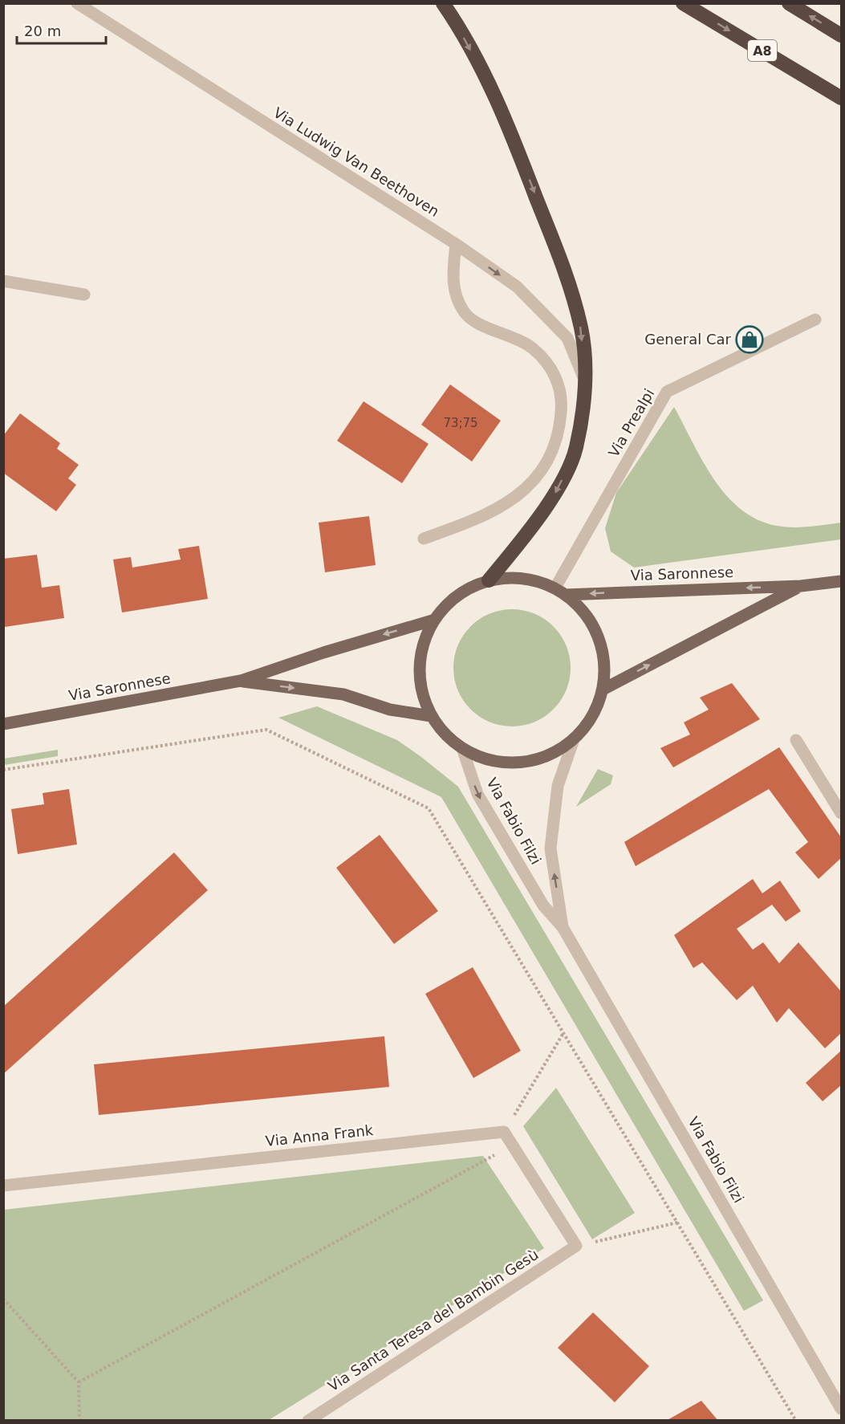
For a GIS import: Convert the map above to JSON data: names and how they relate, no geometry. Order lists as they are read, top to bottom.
{
  "streets": {
    "highway": ["A8"],
    "main road": ["Via Saronnese"],
    "street": [
      "Via Ludwig Van Beethoven",
      "Via Prealpi",
      "Via Fabio Filzi",
      "Via Anna Frank",
      "Via Santa Teresa del Bambin Gesù"
    ]
  },
  "crossings": [
    ["Via Prealpi", "Via Saronnese"],
    ["Via Saronnese", "Via Fabio Filzi"]
  ],
  "places": {
    "shop": ["General Car"]
  },
  "house_numbers": ["73;75"],
  "scale_bar": "20 m"
}
